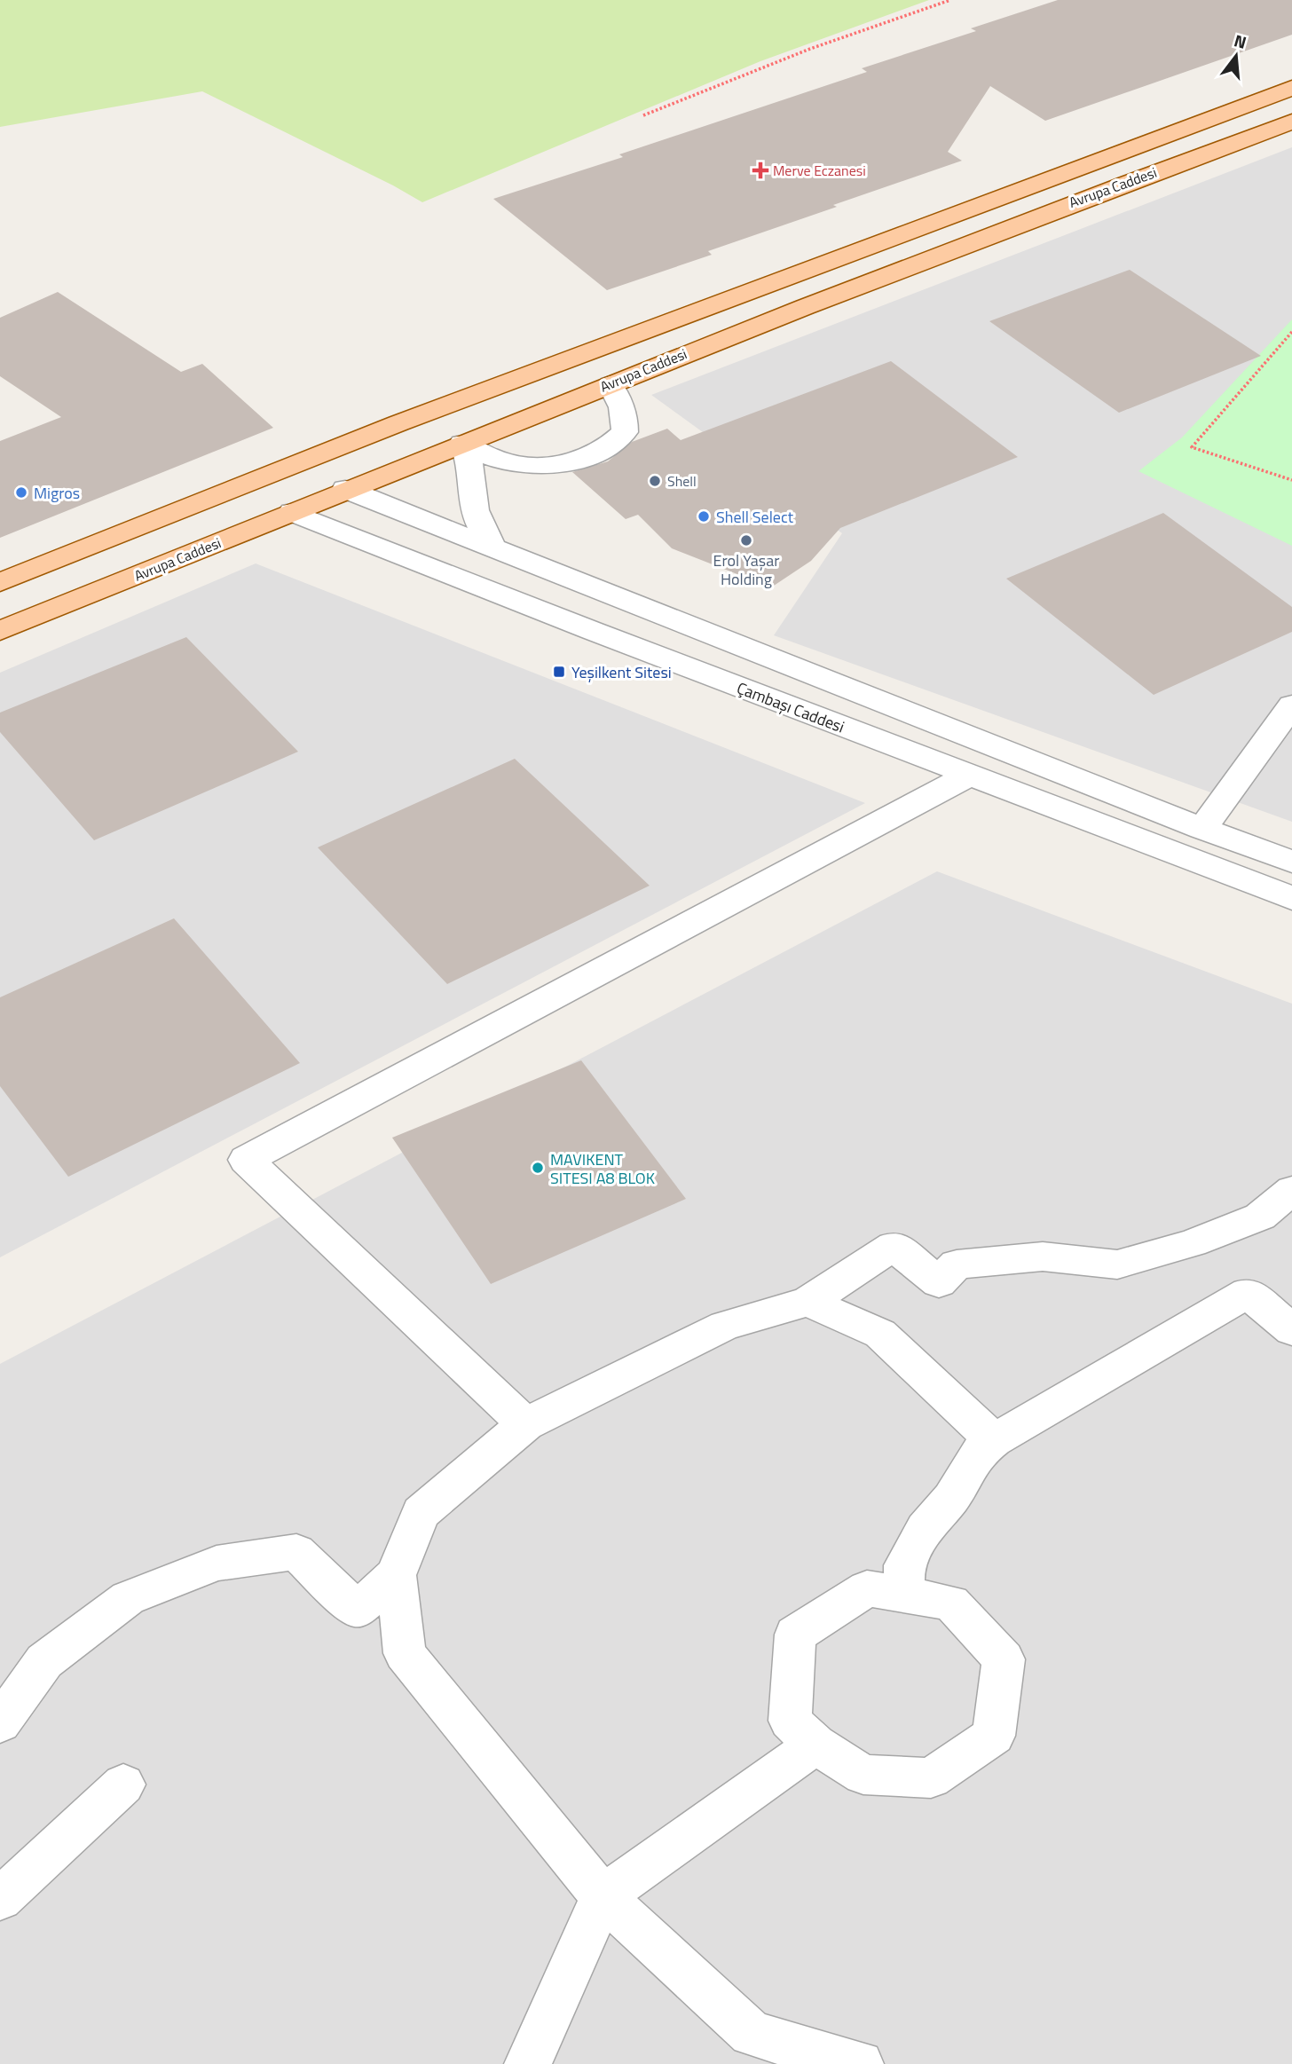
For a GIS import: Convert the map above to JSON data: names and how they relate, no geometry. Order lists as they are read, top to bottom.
{
  "streets": {
    "main road": ["Avrupa Caddesi"],
    "street": ["Çambaşı Caddesi"]
  },
  "crossings": [
    ["Avrupa Caddesi", "Çambaşı Caddesi"]
  ],
  "places": {
    "health": ["Merve Eczanesi"],
    "other": [
      "Shell",
      "Migros",
      "Shell Select",
      "Erol Yaşar Holding",
      "MAVIKENT SITESI A8 BLOK"
    ],
    "transit": ["Yeşilkent Sitesi"]
  },
  "north": "top"
}
